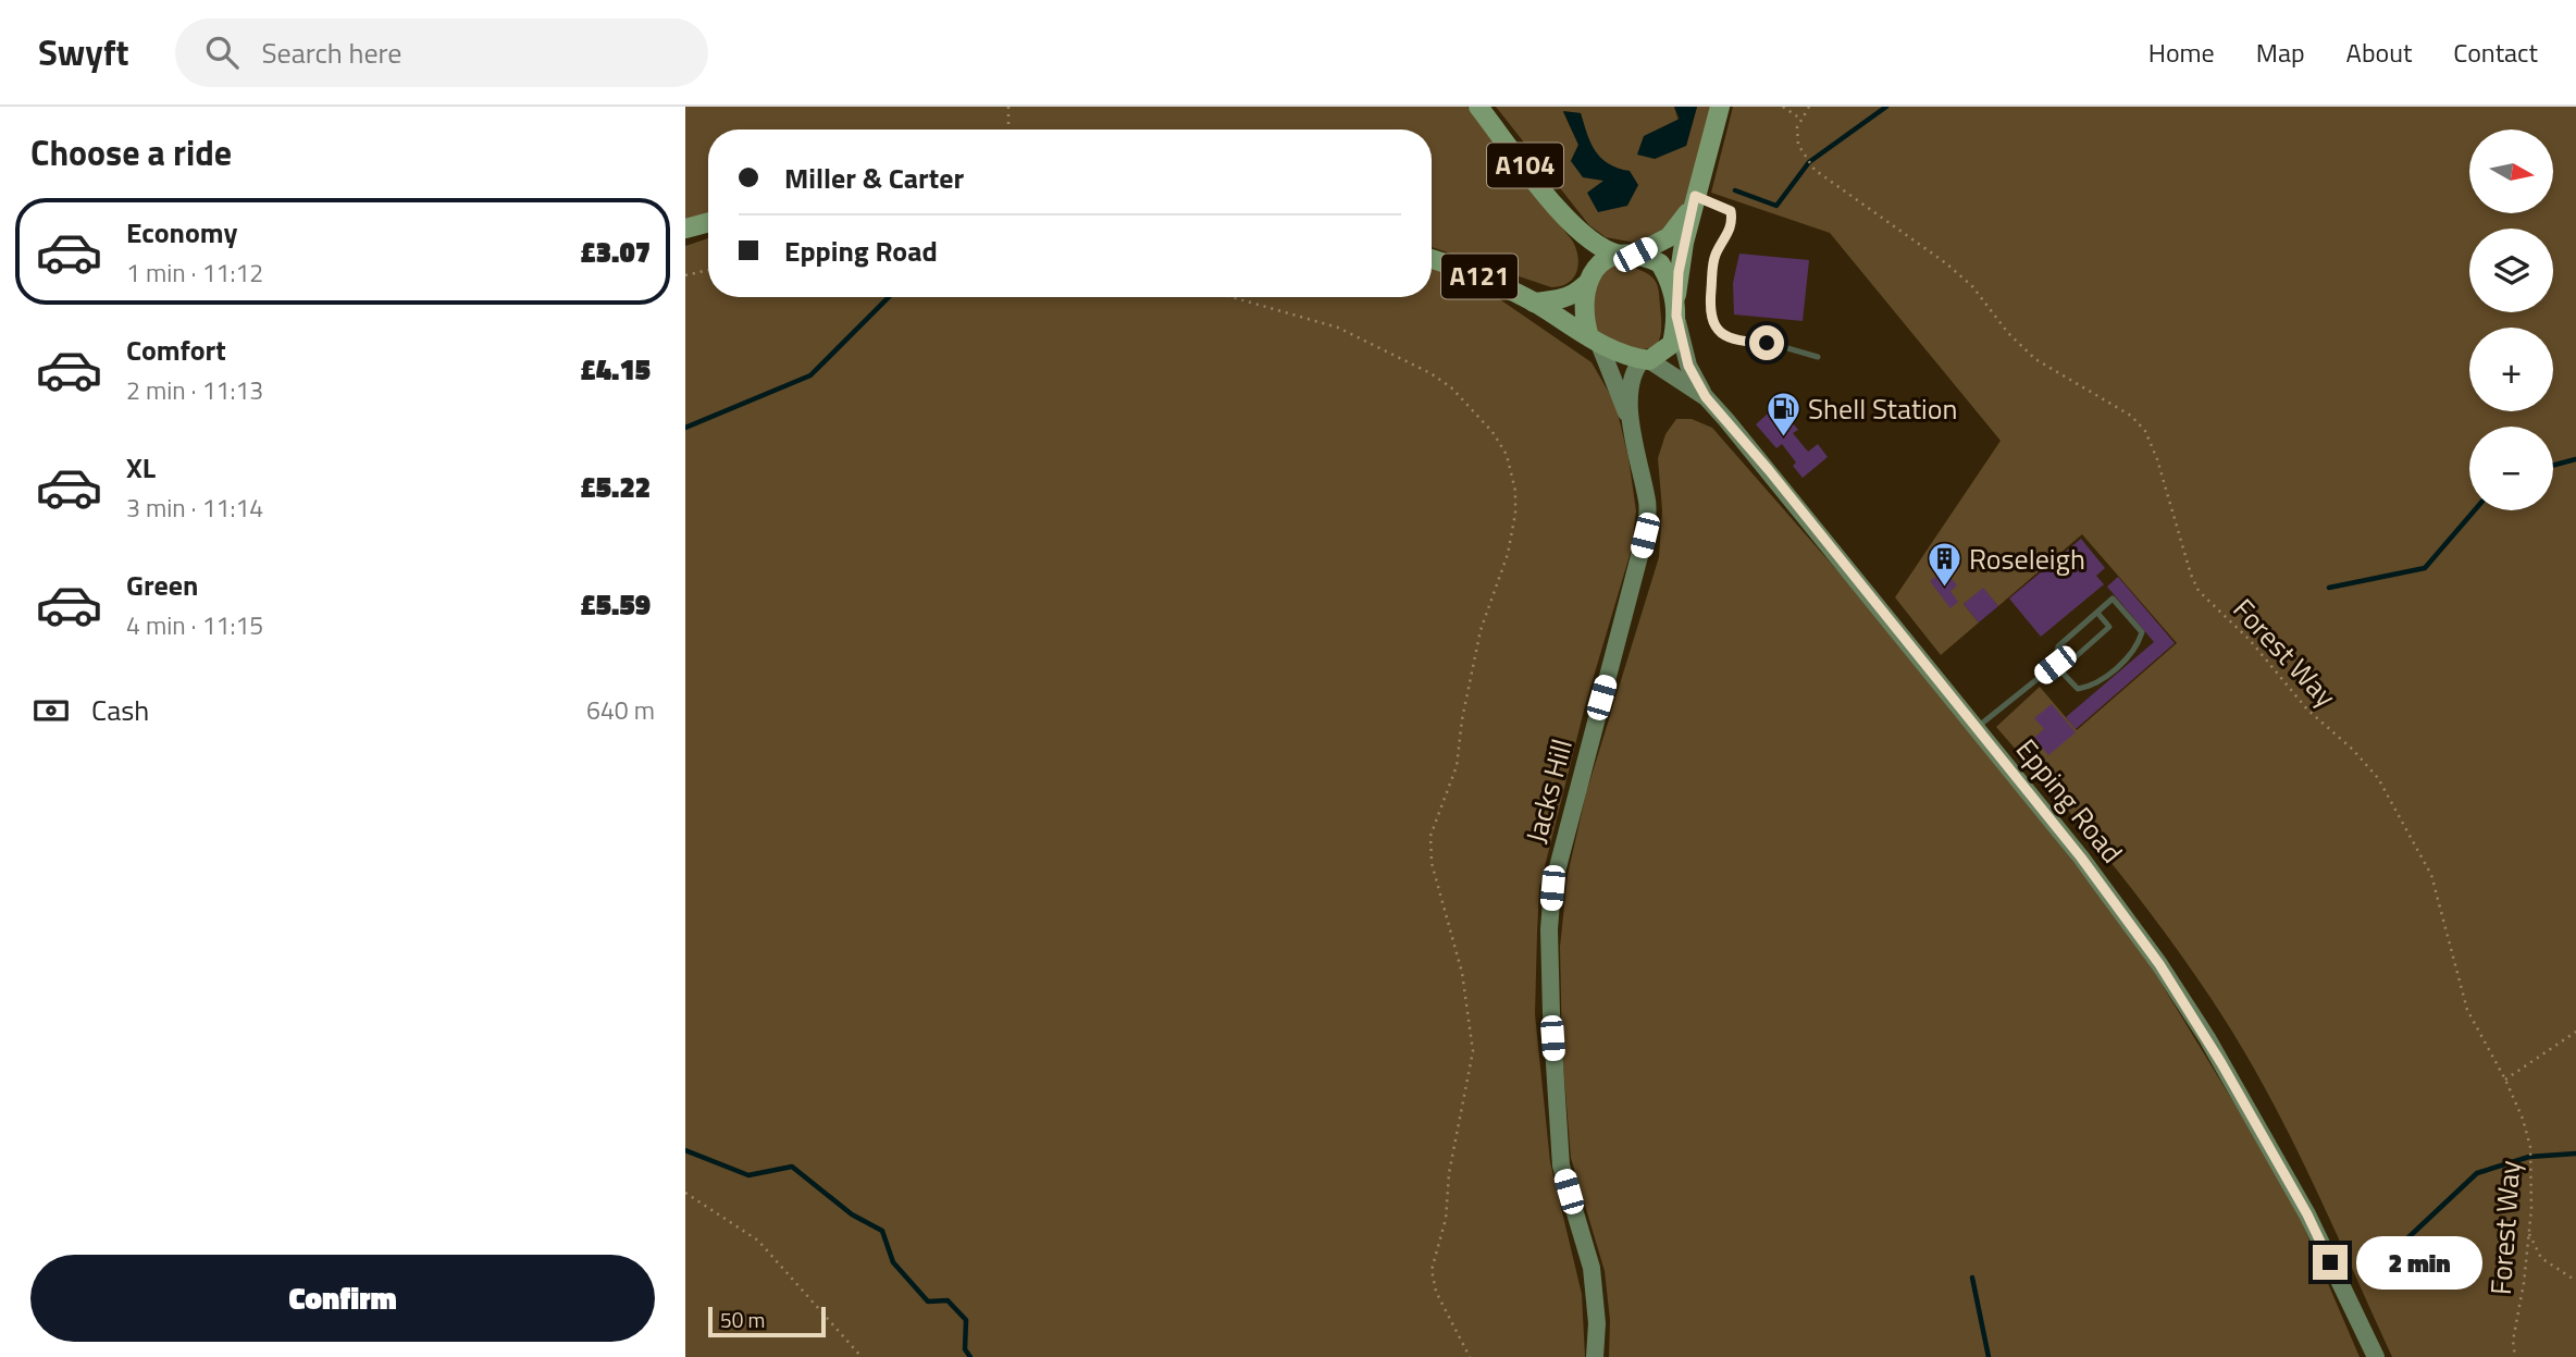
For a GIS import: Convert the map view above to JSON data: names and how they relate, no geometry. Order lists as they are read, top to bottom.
{
  "streets": {
    "main road": [
      "A104",
      "A121",
      "Jacks Hill",
      "Epping Road"
    ],
    "path": ["Forest Way"]
  },
  "crossings": [
    ["A104", "A121"],
    ["A104", "Epping Road"],
    ["A121", "Epping Road"]
  ],
  "places": {
    "fuel station": ["Shell Station"],
    "building": ["Roseleigh"]
  },
  "scale_bar": "50 m",
  "north": "right",
  "page": {
    "header": "Swyft",
    "search": "Search here",
    "nav": [
      "Home",
      "Map",
      "About",
      "Contact"
    ],
    "heading": "Choose a ride",
    "map_buttons": ["+", "−"],
    "banner": ["Miller & Carter", "Epping Road"],
    "list": [
      {
        "name": "Economy",
        "note": "1 min · 11:12",
        "value": "£3.07"
      },
      {
        "name": "Comfort",
        "note": "2 min · 11:13",
        "value": "£4.15"
      },
      {
        "name": "XL",
        "note": "3 min · 11:14",
        "value": "£5.22"
      },
      {
        "name": "Green",
        "note": "4 min · 11:15",
        "value": "£5.59"
      }
    ],
    "pay": ["Cash", "640 m"],
    "bubble": "2 min",
    "buttons": "Confirm",
    "scale": "50 m"
  }
}
